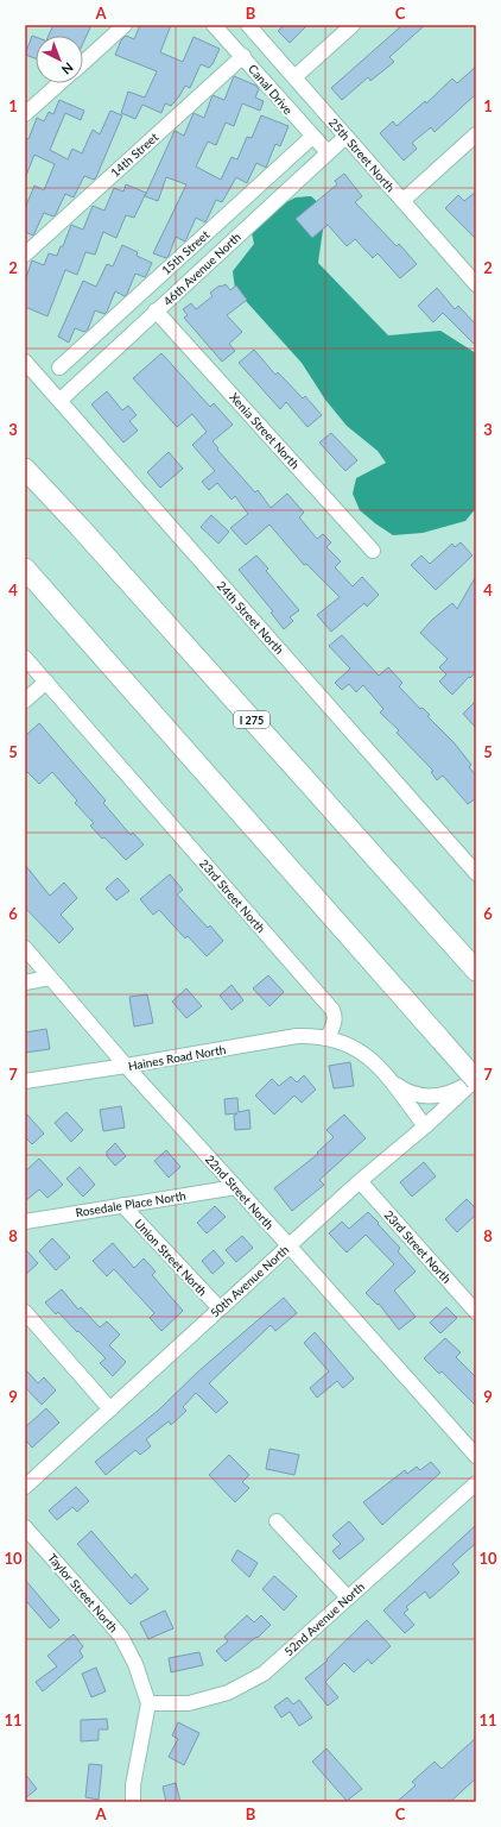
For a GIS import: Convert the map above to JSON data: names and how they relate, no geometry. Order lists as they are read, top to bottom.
{
  "streets": {
    "highway": ["I 275"],
    "street": [
      "Canal Drive",
      "14th Street",
      "25th Street North",
      "15th Street",
      "46th Avenue North",
      "Xenia Street North",
      "24th Street North",
      "23rd Street North",
      "Haines Road North",
      "22nd Street North",
      "Rosedale Place North",
      "Union Street North",
      "50th Avenue North",
      "Taylor Street North",
      "52nd Avenue North"
    ]
  },
  "crossings": [
    ["Canal Drive", "14th Street"],
    ["Canal Drive", "15th Street"],
    ["Canal Drive", "46th Avenue North"],
    ["25th Street North", "46th Avenue North"],
    ["46th Avenue North", "Xenia Street North"],
    ["46th Avenue North", "24th Street North"],
    ["23rd Street North", "Haines Road North"],
    ["23rd Street North", "50th Avenue North"],
    ["Haines Road North", "22nd Street North"],
    ["22nd Street North", "Rosedale Place North"],
    ["22nd Street North", "50th Avenue North"],
    ["Rosedale Place North", "Union Street North"],
    ["Union Street North", "50th Avenue North"],
    ["Taylor Street North", "52nd Avenue North"]
  ],
  "north": "bottom right",
  "grid": {
    "columns": ["A", "B", "C"],
    "rows": [
      "1",
      "2",
      "3",
      "4",
      "5",
      "6",
      "7",
      "8",
      "9",
      "10",
      "11"
    ]
  }
}
